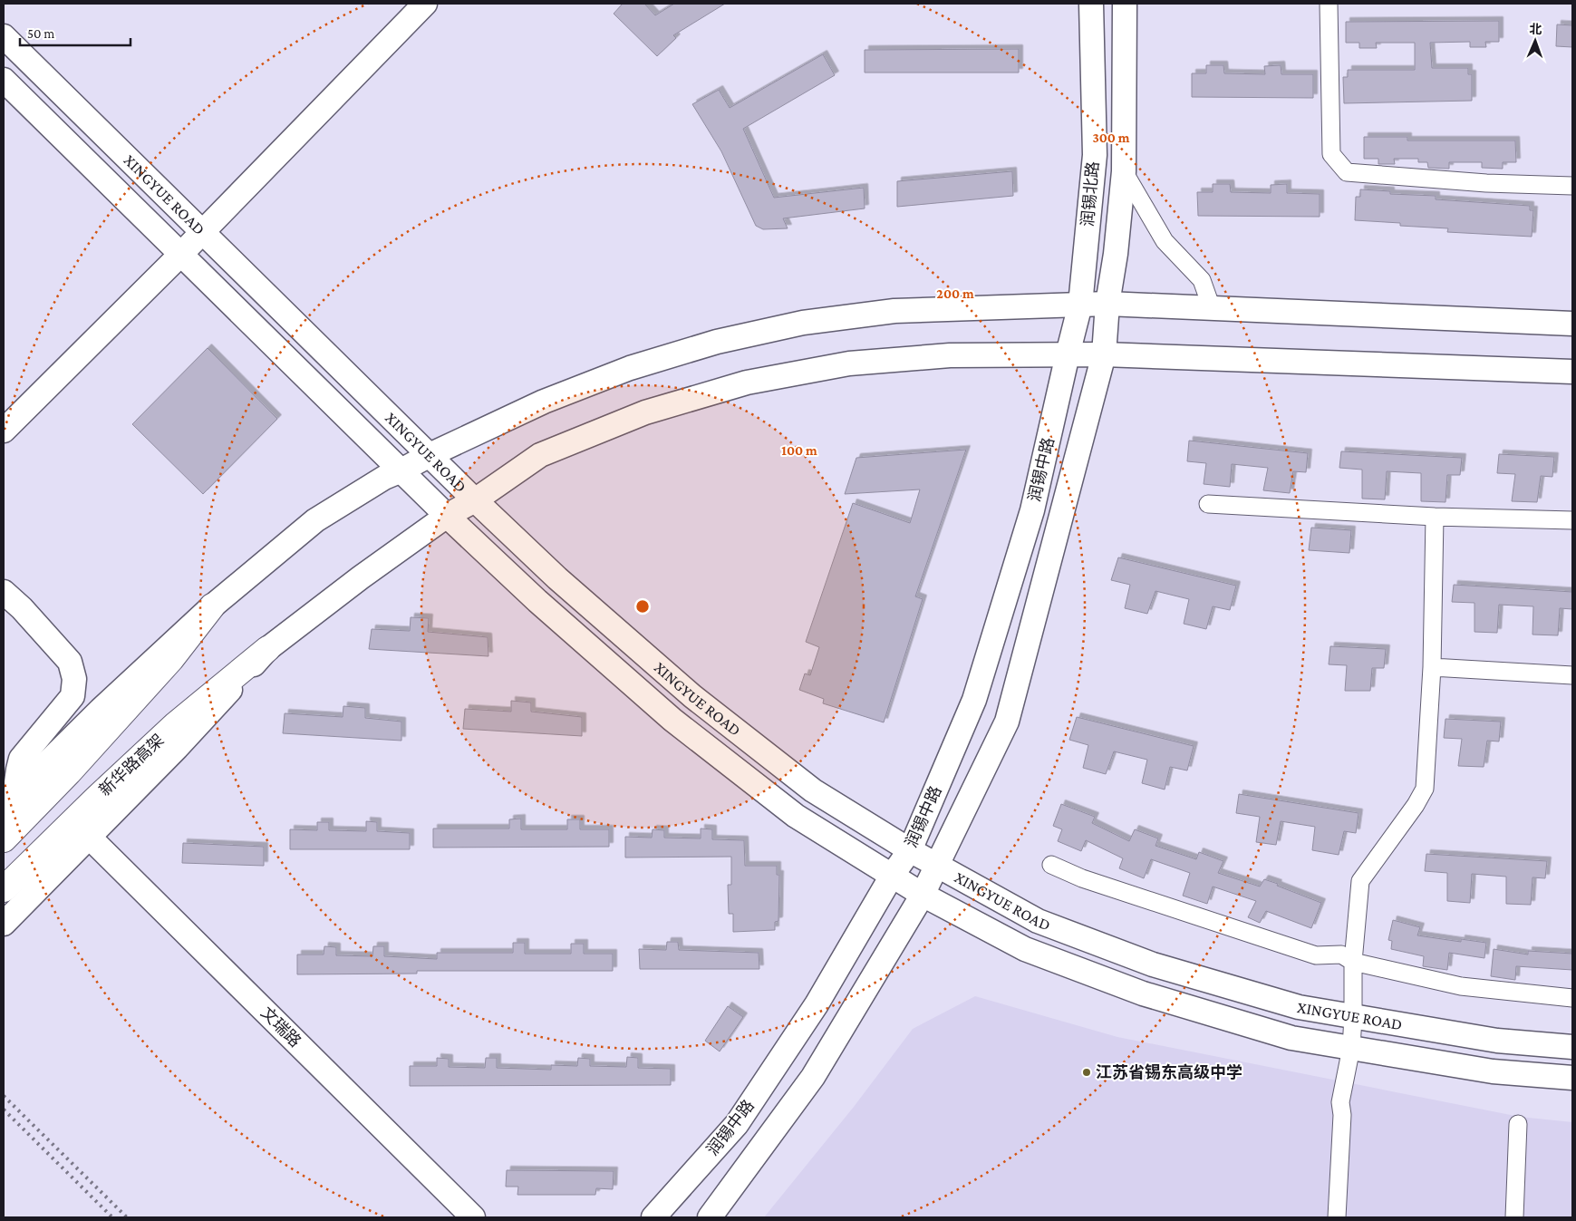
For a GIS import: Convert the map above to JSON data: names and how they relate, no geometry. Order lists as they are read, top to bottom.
{
  "streets": {
    "highway": ["新华路高架"],
    "main road": [
      "润锡北路",
      "XINGYUE ROAD",
      "润锡中路",
      "文瑞路"
    ]
  },
  "crossings": [
    ["润锡北路", "润锡中路"],
    ["XINGYUE ROAD", "润锡中路"]
  ],
  "places": ["江苏省锡东高级中学"],
  "scale_bar": "50 m",
  "north": "top",
  "rings": ["300 m", "200 m", "100 m"]
}
